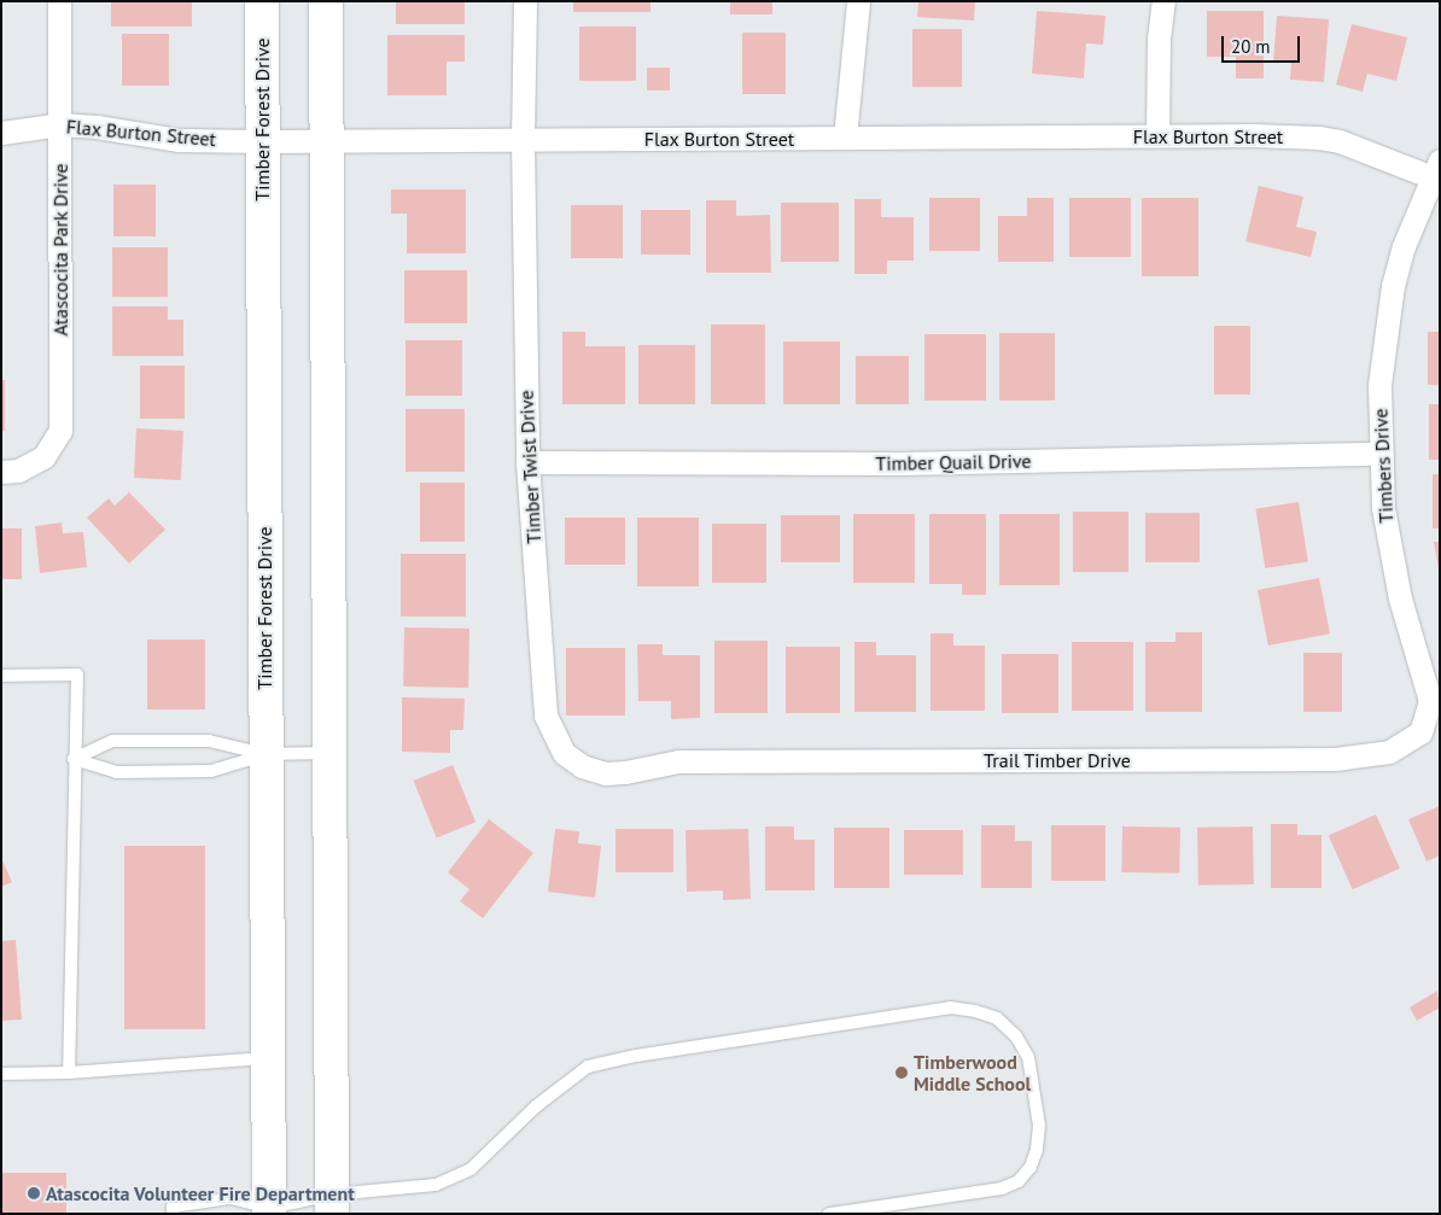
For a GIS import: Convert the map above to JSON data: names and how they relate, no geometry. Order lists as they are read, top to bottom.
{
  "streets": {
    "main road": ["Timber Forest Drive"],
    "street": [
      "Flax Burton Street",
      "Atascocita Park Drive",
      "Timber Quail Drive",
      "Timbers Drive",
      "Timber Twist Drive",
      "Trail Timber Drive"
    ]
  },
  "crossings": [
    ["Timber Forest Drive", "Flax Burton Street"],
    ["Flax Burton Street", "Atascocita Park Drive"],
    ["Flax Burton Street", "Timbers Drive"],
    ["Flax Burton Street", "Timber Twist Drive"],
    ["Timber Quail Drive", "Timbers Drive"],
    ["Timber Quail Drive", "Timber Twist Drive"],
    ["Timbers Drive", "Trail Timber Drive"],
    ["Timber Twist Drive", "Trail Timber Drive"]
  ],
  "places": ["Timberwood Middle School", "Atascocita Volunteer Fire Department"],
  "scale_bar": "20 m"
}
